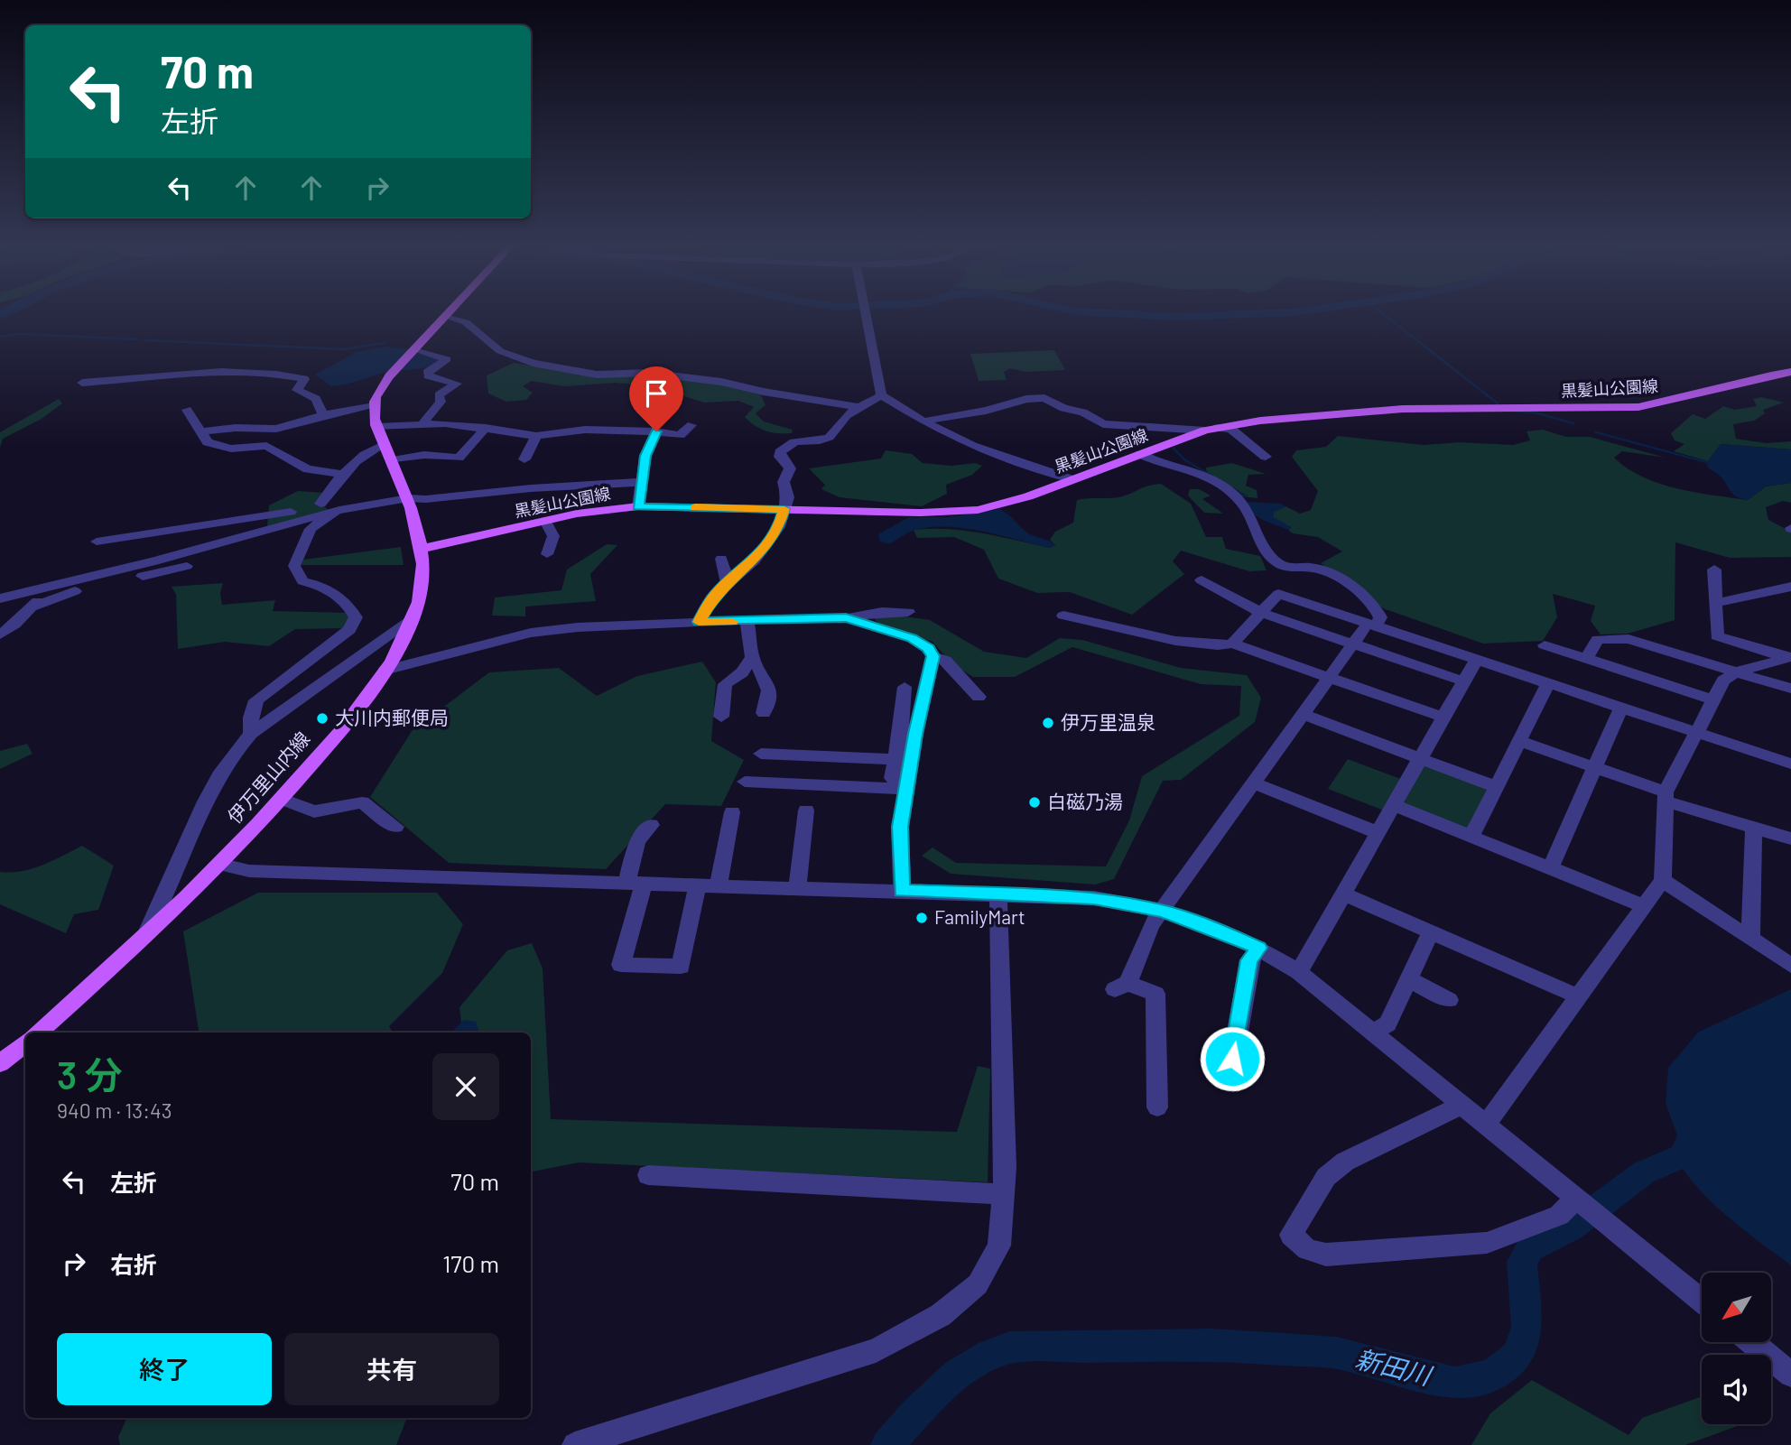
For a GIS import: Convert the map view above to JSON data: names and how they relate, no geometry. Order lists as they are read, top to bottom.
{
  "streets": {
    "main road": ["黒髪山公園線", "伊万里山内線"]
  },
  "crossings": [
    ["黒髪山公園線", "伊万里山内線"]
  ],
  "water": ["新田川"],
  "places": [
    "大川内郵便局",
    "伊万里温泉",
    "白磁乃湯",
    "FamilyMart"
  ],
  "north": "bottom left",
  "page": {
    "turn": ["70 m", "左折"],
    "heading": ["3 分", "940 m · 13:43"],
    "list": [
      {
        "name": "左折",
        "value": "70 m"
      },
      {
        "name": "右折",
        "value": "170 m"
      }
    ],
    "buttons": ["終了", "共有"]
  }
}
